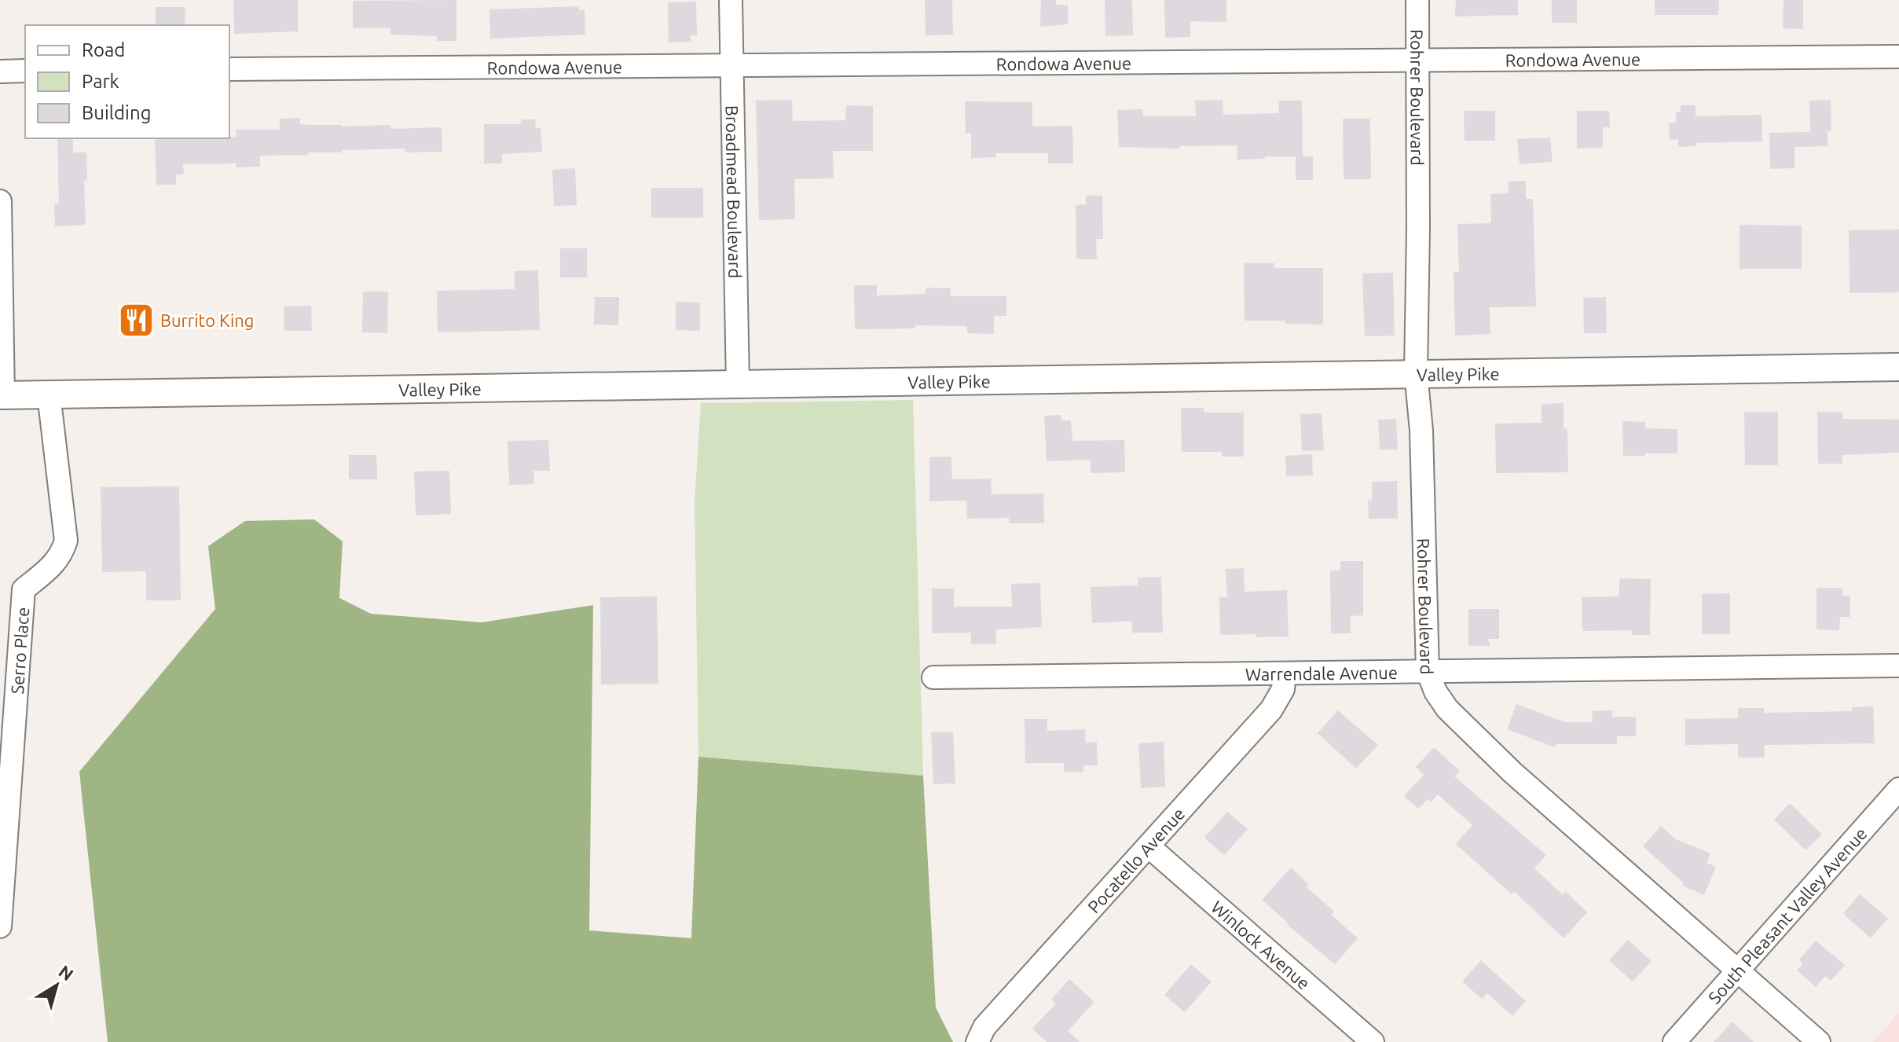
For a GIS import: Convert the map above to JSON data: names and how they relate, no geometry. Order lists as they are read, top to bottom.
{
  "streets": {
    "street": [
      "Rondowa Avenue",
      "Rohrer Boulevard",
      "Broadmead Boulevard",
      "Valley Pike",
      "Serro Place",
      "Warrendale Avenue",
      "Pocatello Avenue",
      "South Pleasant Valley Avenue",
      "Winlock Avenue"
    ]
  },
  "crossings": [
    ["Rondowa Avenue", "Rohrer Boulevard"],
    ["Rondowa Avenue", "Broadmead Boulevard"],
    ["Rohrer Boulevard", "Valley Pike"],
    ["Rohrer Boulevard", "Warrendale Avenue"],
    ["Rohrer Boulevard", "South Pleasant Valley Avenue"],
    ["Broadmead Boulevard", "Valley Pike"],
    ["Valley Pike", "Serro Place"],
    ["Warrendale Avenue", "Pocatello Avenue"],
    ["Pocatello Avenue", "Winlock Avenue"]
  ],
  "places": {
    "restaurant": ["Burrito King"]
  },
  "legend": ["Road", "Park", "Building"],
  "north": "top right"
}
